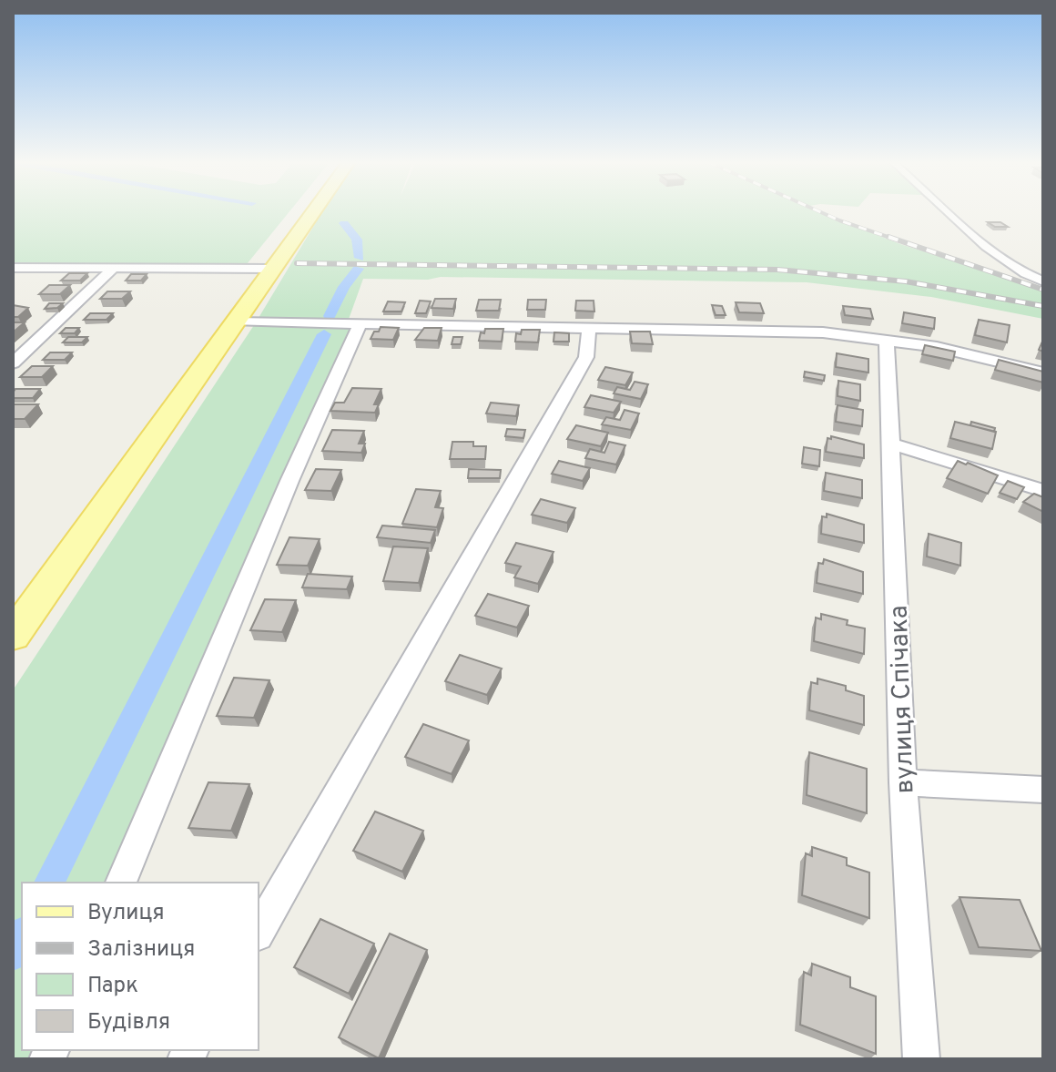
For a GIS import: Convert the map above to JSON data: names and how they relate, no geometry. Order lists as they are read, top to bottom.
{
  "streets": {
    "street": ["вулиця Спічака"]
  },
  "legend": [
    "Вулиця",
    "Залізниця",
    "Парк",
    "Будівля"
  ]
}
